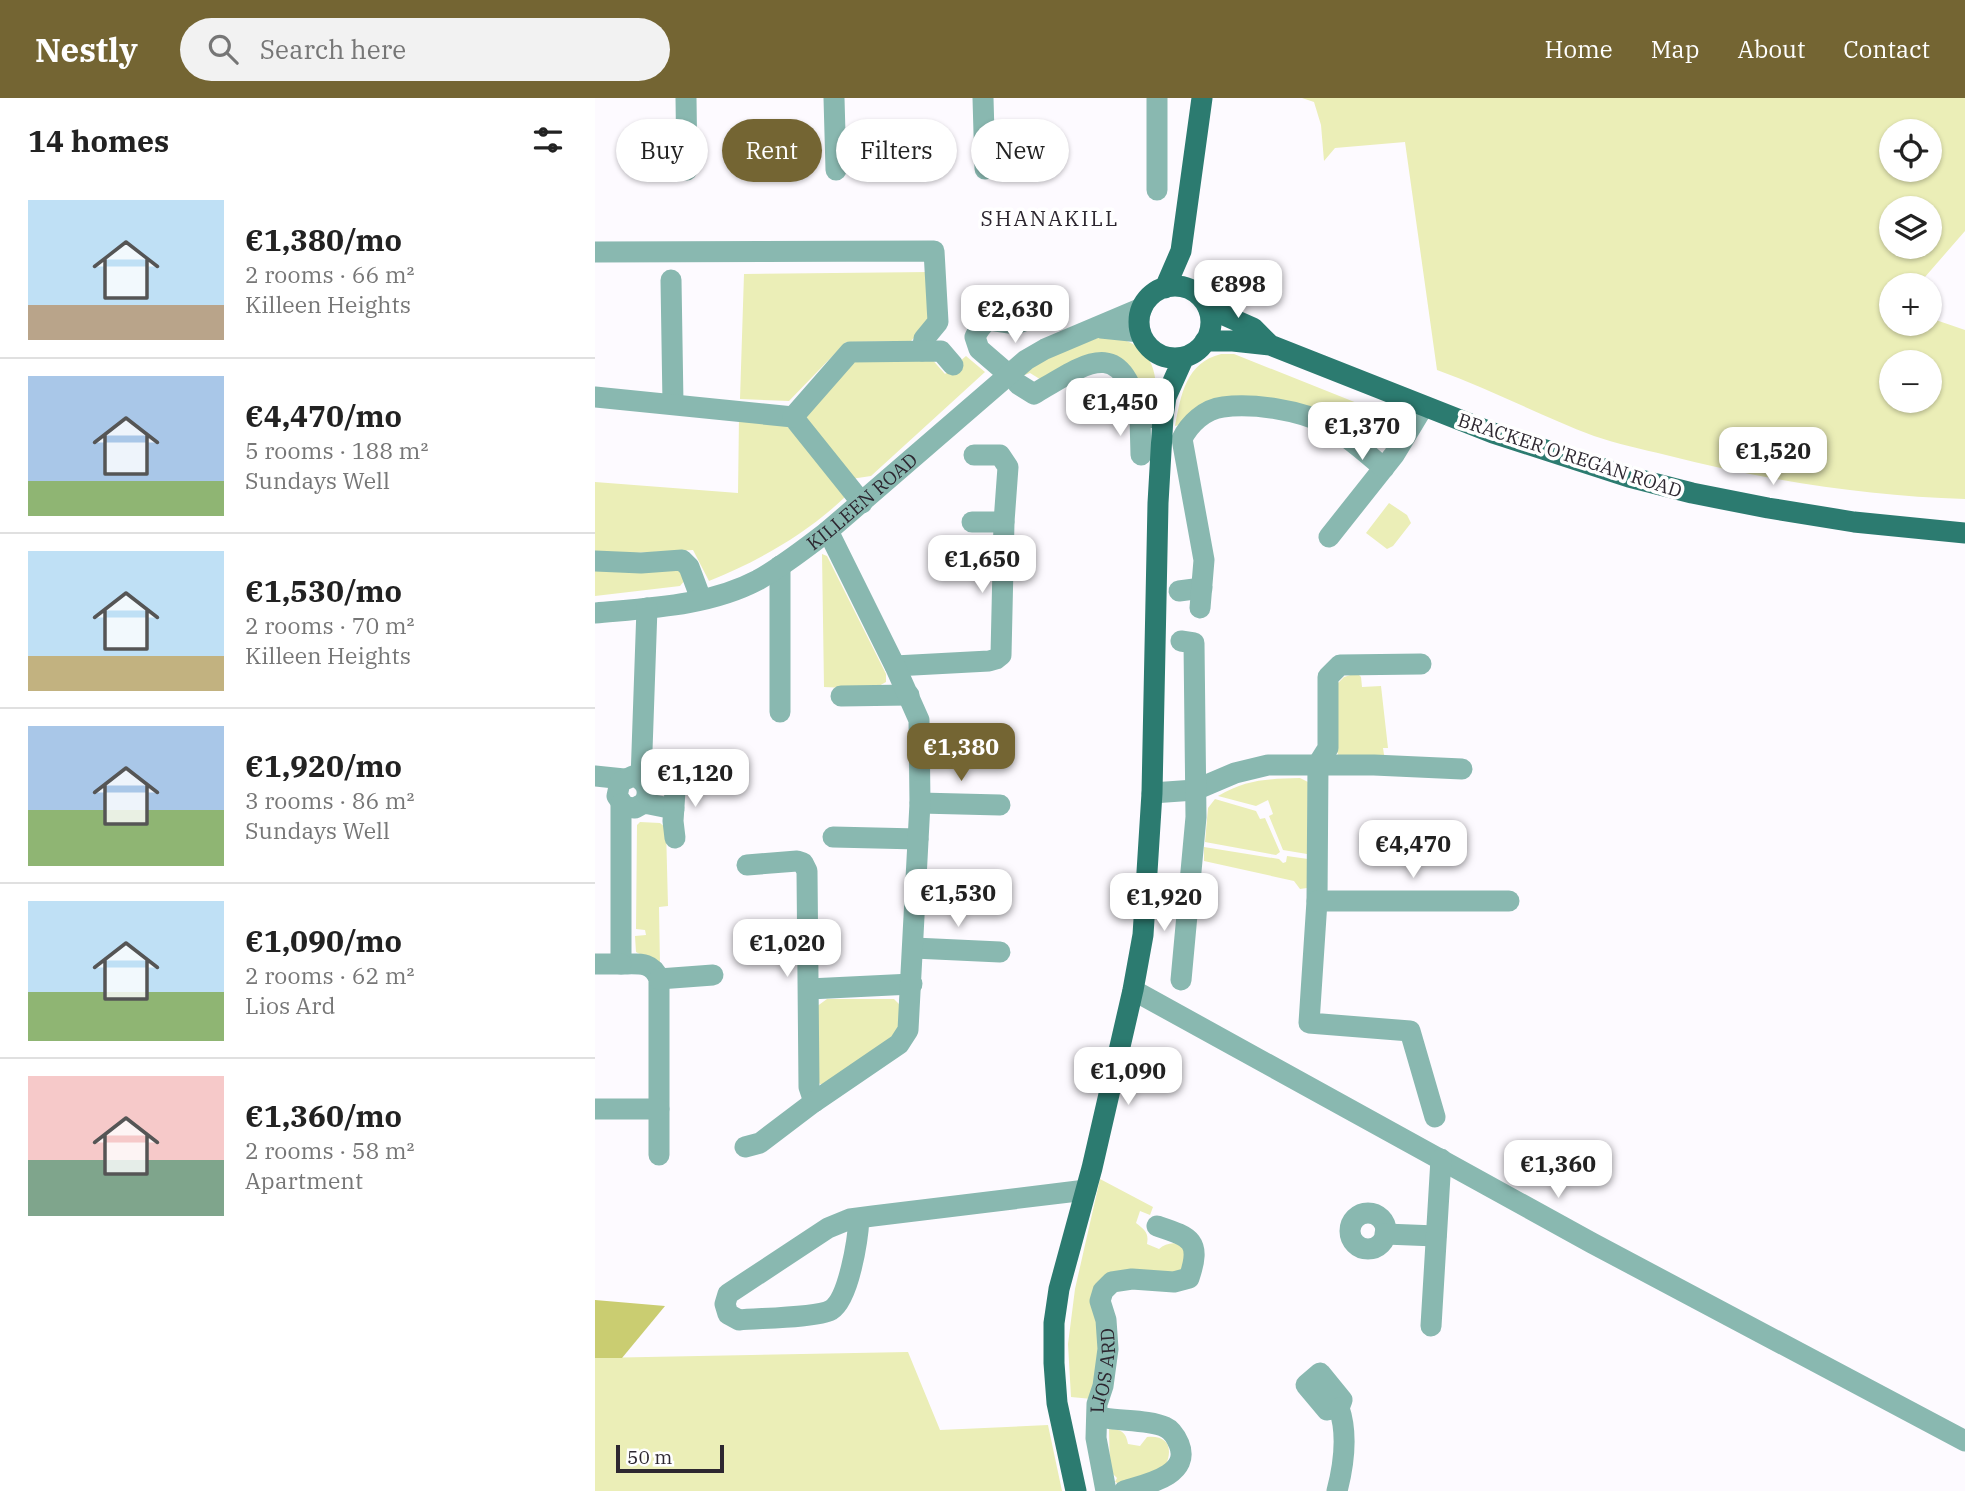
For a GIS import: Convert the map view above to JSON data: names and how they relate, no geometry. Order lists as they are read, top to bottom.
{
  "streets": {
    "main road": ["BRACKER O'REGAN ROAD"],
    "street": ["KILLEEN ROAD", "LIOS ARD"]
  },
  "crossings": [
    ["BRACKER O'REGAN ROAD", "KILLEEN ROAD"]
  ],
  "districts": ["SHANAKILL"],
  "scale_bar": "50 m",
  "page": {
    "header": "Nestly",
    "search": "Search here",
    "nav": [
      "Home",
      "Map",
      "About",
      "Contact"
    ],
    "heading": "14 homes",
    "map_buttons": ["+", "−"],
    "chip": [
      "Buy",
      "Rent",
      "Filters",
      "New"
    ],
    "list": [
      {
        "name": "€1,380/mo",
        "note": "2 rooms · 66 m² · Killeen Heights"
      },
      {
        "name": "€4,470/mo",
        "note": "5 rooms · 188 m² · Sundays Well"
      },
      {
        "name": "€1,530/mo",
        "note": "2 rooms · 70 m² · Killeen Heights"
      },
      {
        "name": "€1,920/mo",
        "note": "3 rooms · 86 m² · Sundays Well"
      },
      {
        "name": "€1,090/mo",
        "note": "2 rooms · 62 m² · Lios Ard"
      },
      {
        "name": "€1,360/mo",
        "note": "2 rooms · 58 m² · Apartment"
      }
    ],
    "price": [
      "€898",
      "€2,630",
      "€1,450",
      "€1,370",
      "€1,520",
      "€1,650",
      "€1,380",
      "€1,120",
      "€4,470",
      "€1,530",
      "€1,920",
      "€1,020",
      "€1,090",
      "€1,360"
    ],
    "scale": "50 m"
  }
}
